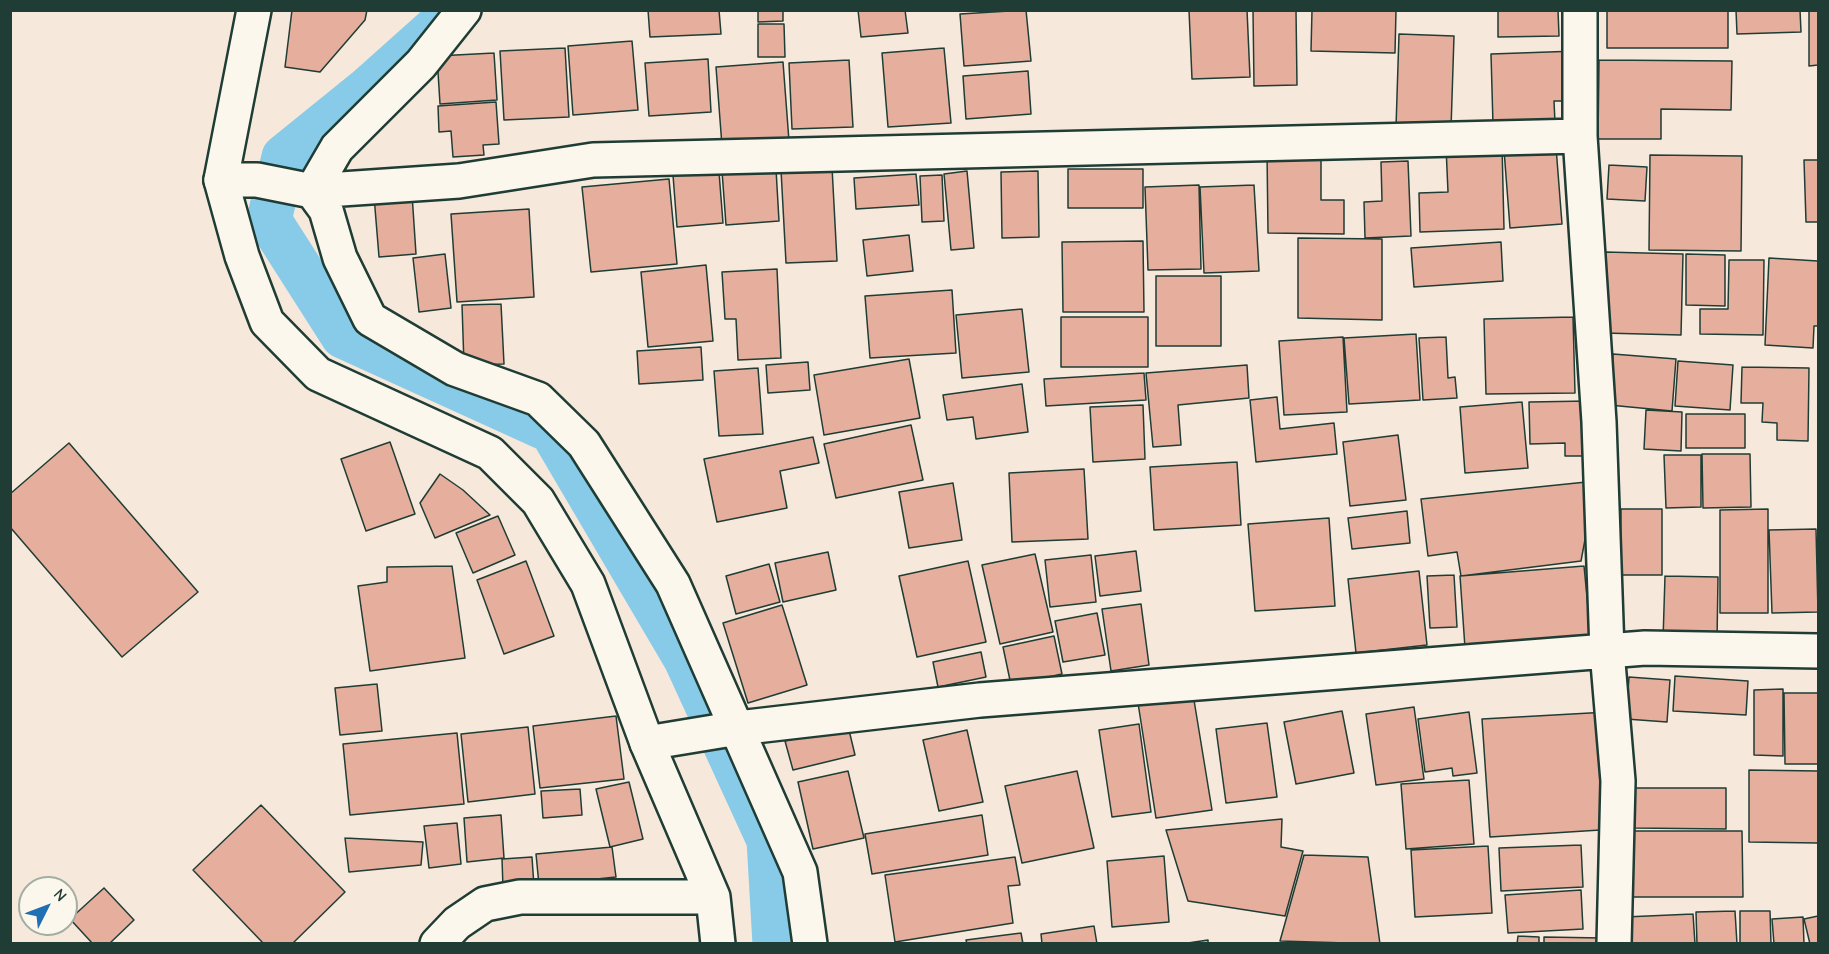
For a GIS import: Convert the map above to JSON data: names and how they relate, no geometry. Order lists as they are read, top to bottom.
{
  "north": "top right"
}
